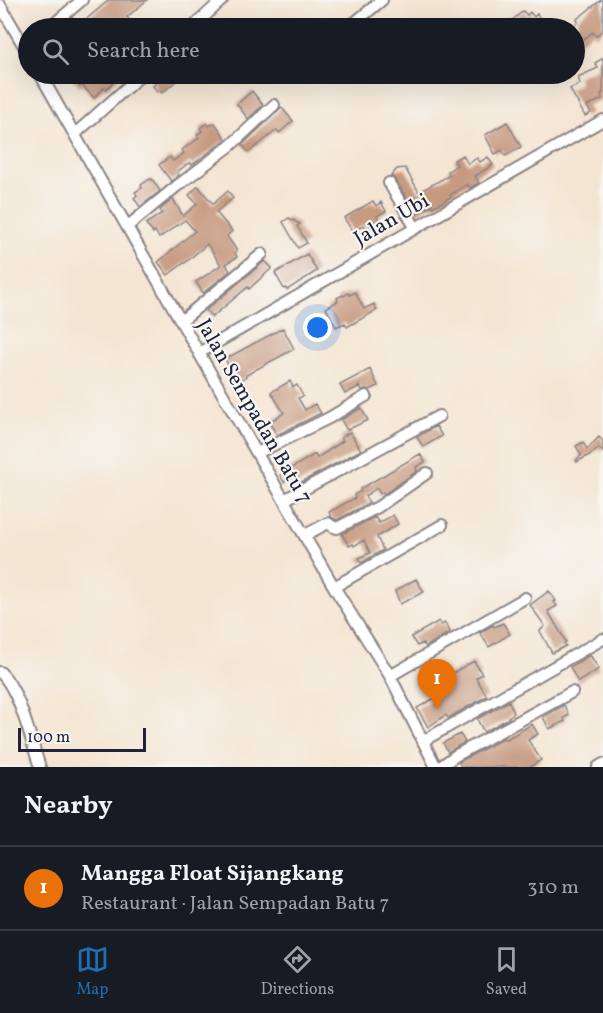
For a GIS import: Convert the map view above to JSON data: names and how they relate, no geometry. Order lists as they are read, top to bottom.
{
  "streets": {
    "street": ["Jalan Ubi", "Jalan Sempadan Batu 7"]
  },
  "crossings": [
    ["Jalan Ubi", "Jalan Sempadan Batu 7"]
  ],
  "scale_bar": "100 m",
  "page": {
    "search": "Search here",
    "pins": "1",
    "scale": "100 m",
    "heading": "Nearby",
    "list": [
      {
        "mark": "1",
        "name": "Mangga Float Sijangkang",
        "note": "Restaurant · Jalan Sempadan Batu 7",
        "value": "310 m"
      }
    ],
    "nav": ["Map", "Directions", "Saved"]
  }
}
